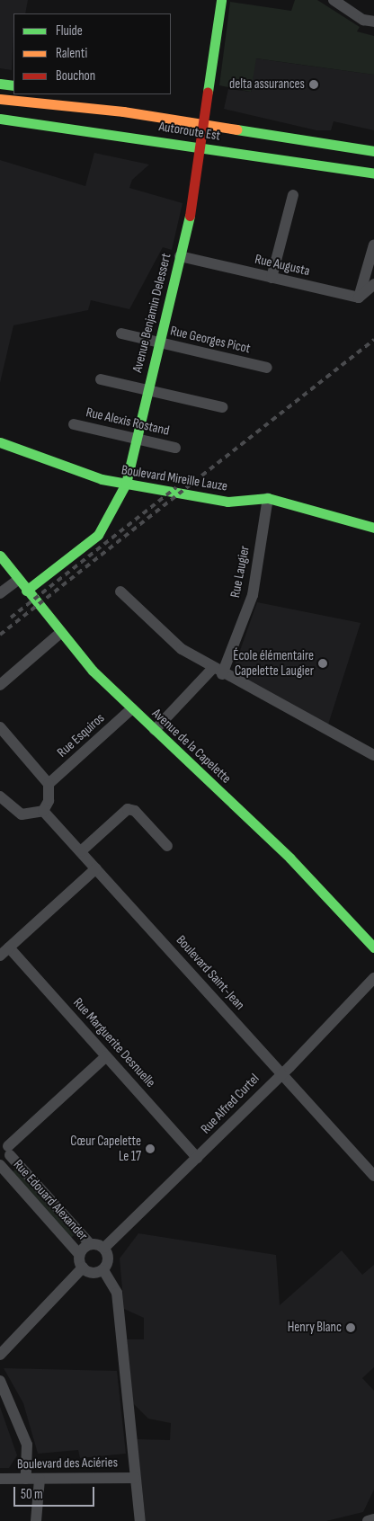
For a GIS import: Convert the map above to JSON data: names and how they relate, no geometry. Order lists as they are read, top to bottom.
{
  "streets": {
    "main road": [
      "Autoroute Est",
      "Avenue Benjamin Delessert",
      "Boulevard Mireille Lauze",
      "Avenue de la Capelette"
    ],
    "street": [
      "Rue Augusta",
      "Rue Georges Picot",
      "Rue Alexis Rostand",
      "Rue Laugier",
      "Rue Esquiros",
      "Boulevard Saint-Jean",
      "Rue Marguerite Desnuelle",
      "Rue Alfred Curtel",
      "Rue Edouard Alexander",
      "Boulevard des Aciéries"
    ]
  },
  "crossings": [
    ["Rue Augusta", "Avenue Benjamin Delessert"],
    ["Avenue Benjamin Delessert", "Rue Georges Picot"],
    ["Avenue Benjamin Delessert", "Rue Alexis Rostand"],
    ["Avenue Benjamin Delessert", "Boulevard Mireille Lauze"],
    ["Avenue Benjamin Delessert", "Avenue de la Capelette"],
    ["Boulevard Mireille Lauze", "Rue Laugier"],
    ["Rue Esquiros", "Avenue de la Capelette"],
    ["Boulevard Saint-Jean", "Rue Alfred Curtel"],
    ["Rue Marguerite Desnuelle", "Rue Alfred Curtel"],
    ["Rue Alfred Curtel", "Rue Edouard Alexander"]
  ],
  "places": [
    "delta assurances",
    "École élémentaire Capelette Laugier",
    "Cœur Capelette Le 17",
    "Henry Blanc"
  ],
  "legend": ["Fluide", "Ralenti", "Bouchon"],
  "scale_bar": "50 m"
}
